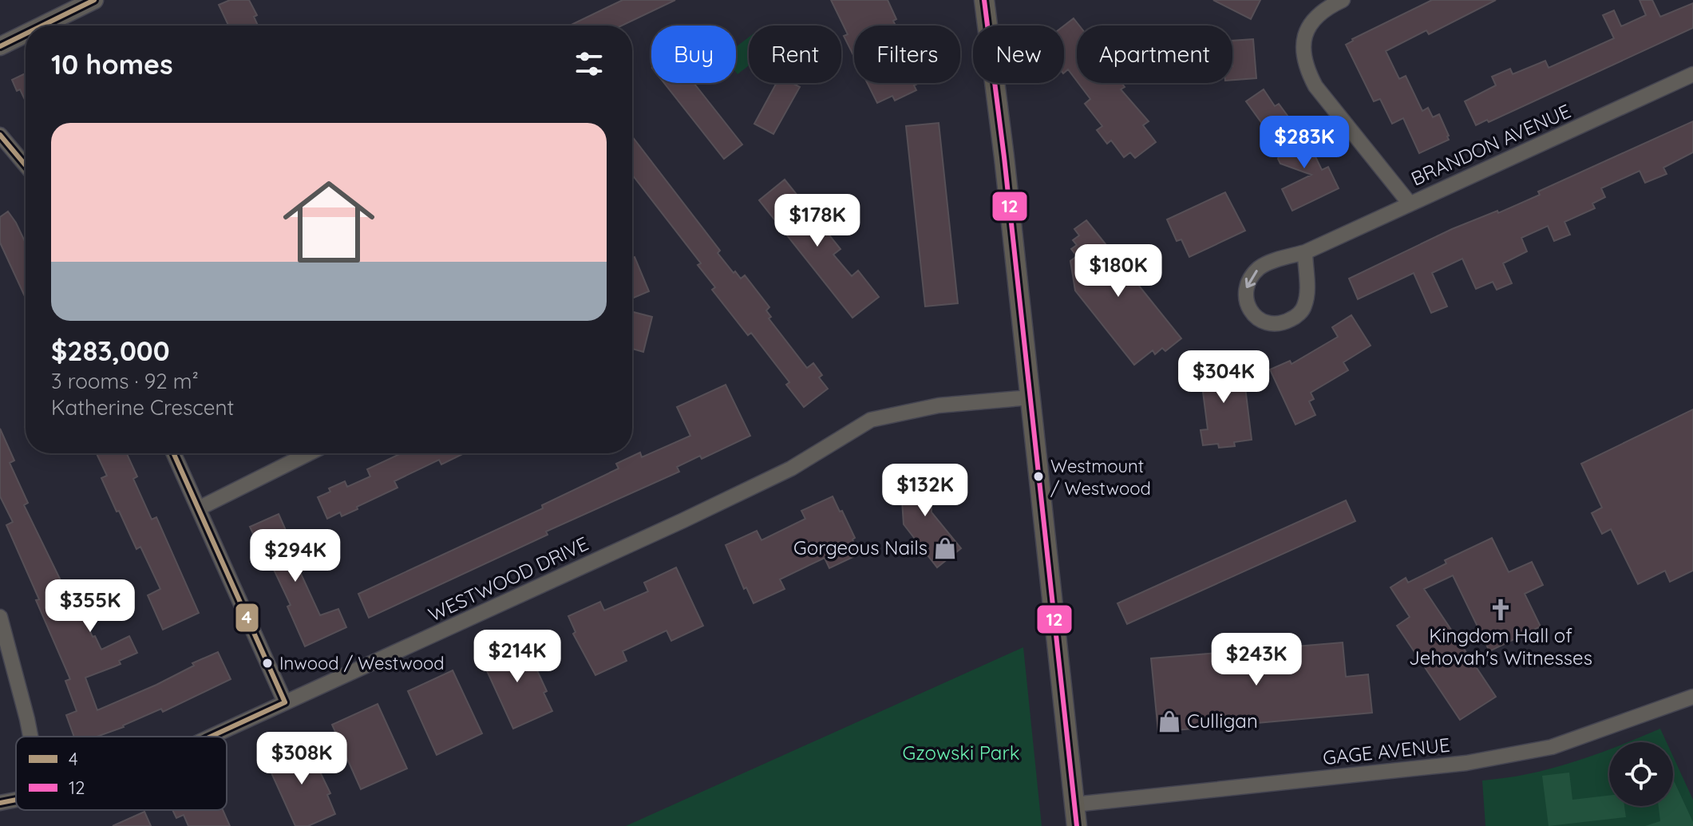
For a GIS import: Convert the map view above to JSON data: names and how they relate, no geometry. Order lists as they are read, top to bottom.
{
  "streets": {
    "street": ["BRANDON AVENUE", "WESTWOOD DRIVE", "GAGE AVENUE"]
  },
  "parks": ["Gzowski Park"],
  "places": {
    "other": ["Westmount / Westwood", "Inwood / Westwood"],
    "shop": ["Gorgeous Nails", "Culligan"],
    "church": ["Kingdom Hall of Jehovah's Witnesses"]
  },
  "lines": ["transit line 4", "transit line 12"],
  "legend": ["4", "12"],
  "page": {
    "chip": [
      "Buy",
      "Rent",
      "Filters",
      "New",
      "Apartment"
    ],
    "heading": "10 homes",
    "list": [
      {
        "name": "$283,000",
        "note": "3 rooms · 92 m² · Katherine Crescent"
      }
    ],
    "price": [
      "$283K",
      "$178K",
      "$180K",
      "$304K",
      "$132K",
      "$294K",
      "$355K",
      "$214K",
      "$243K",
      "$308K"
    ]
  }
}
